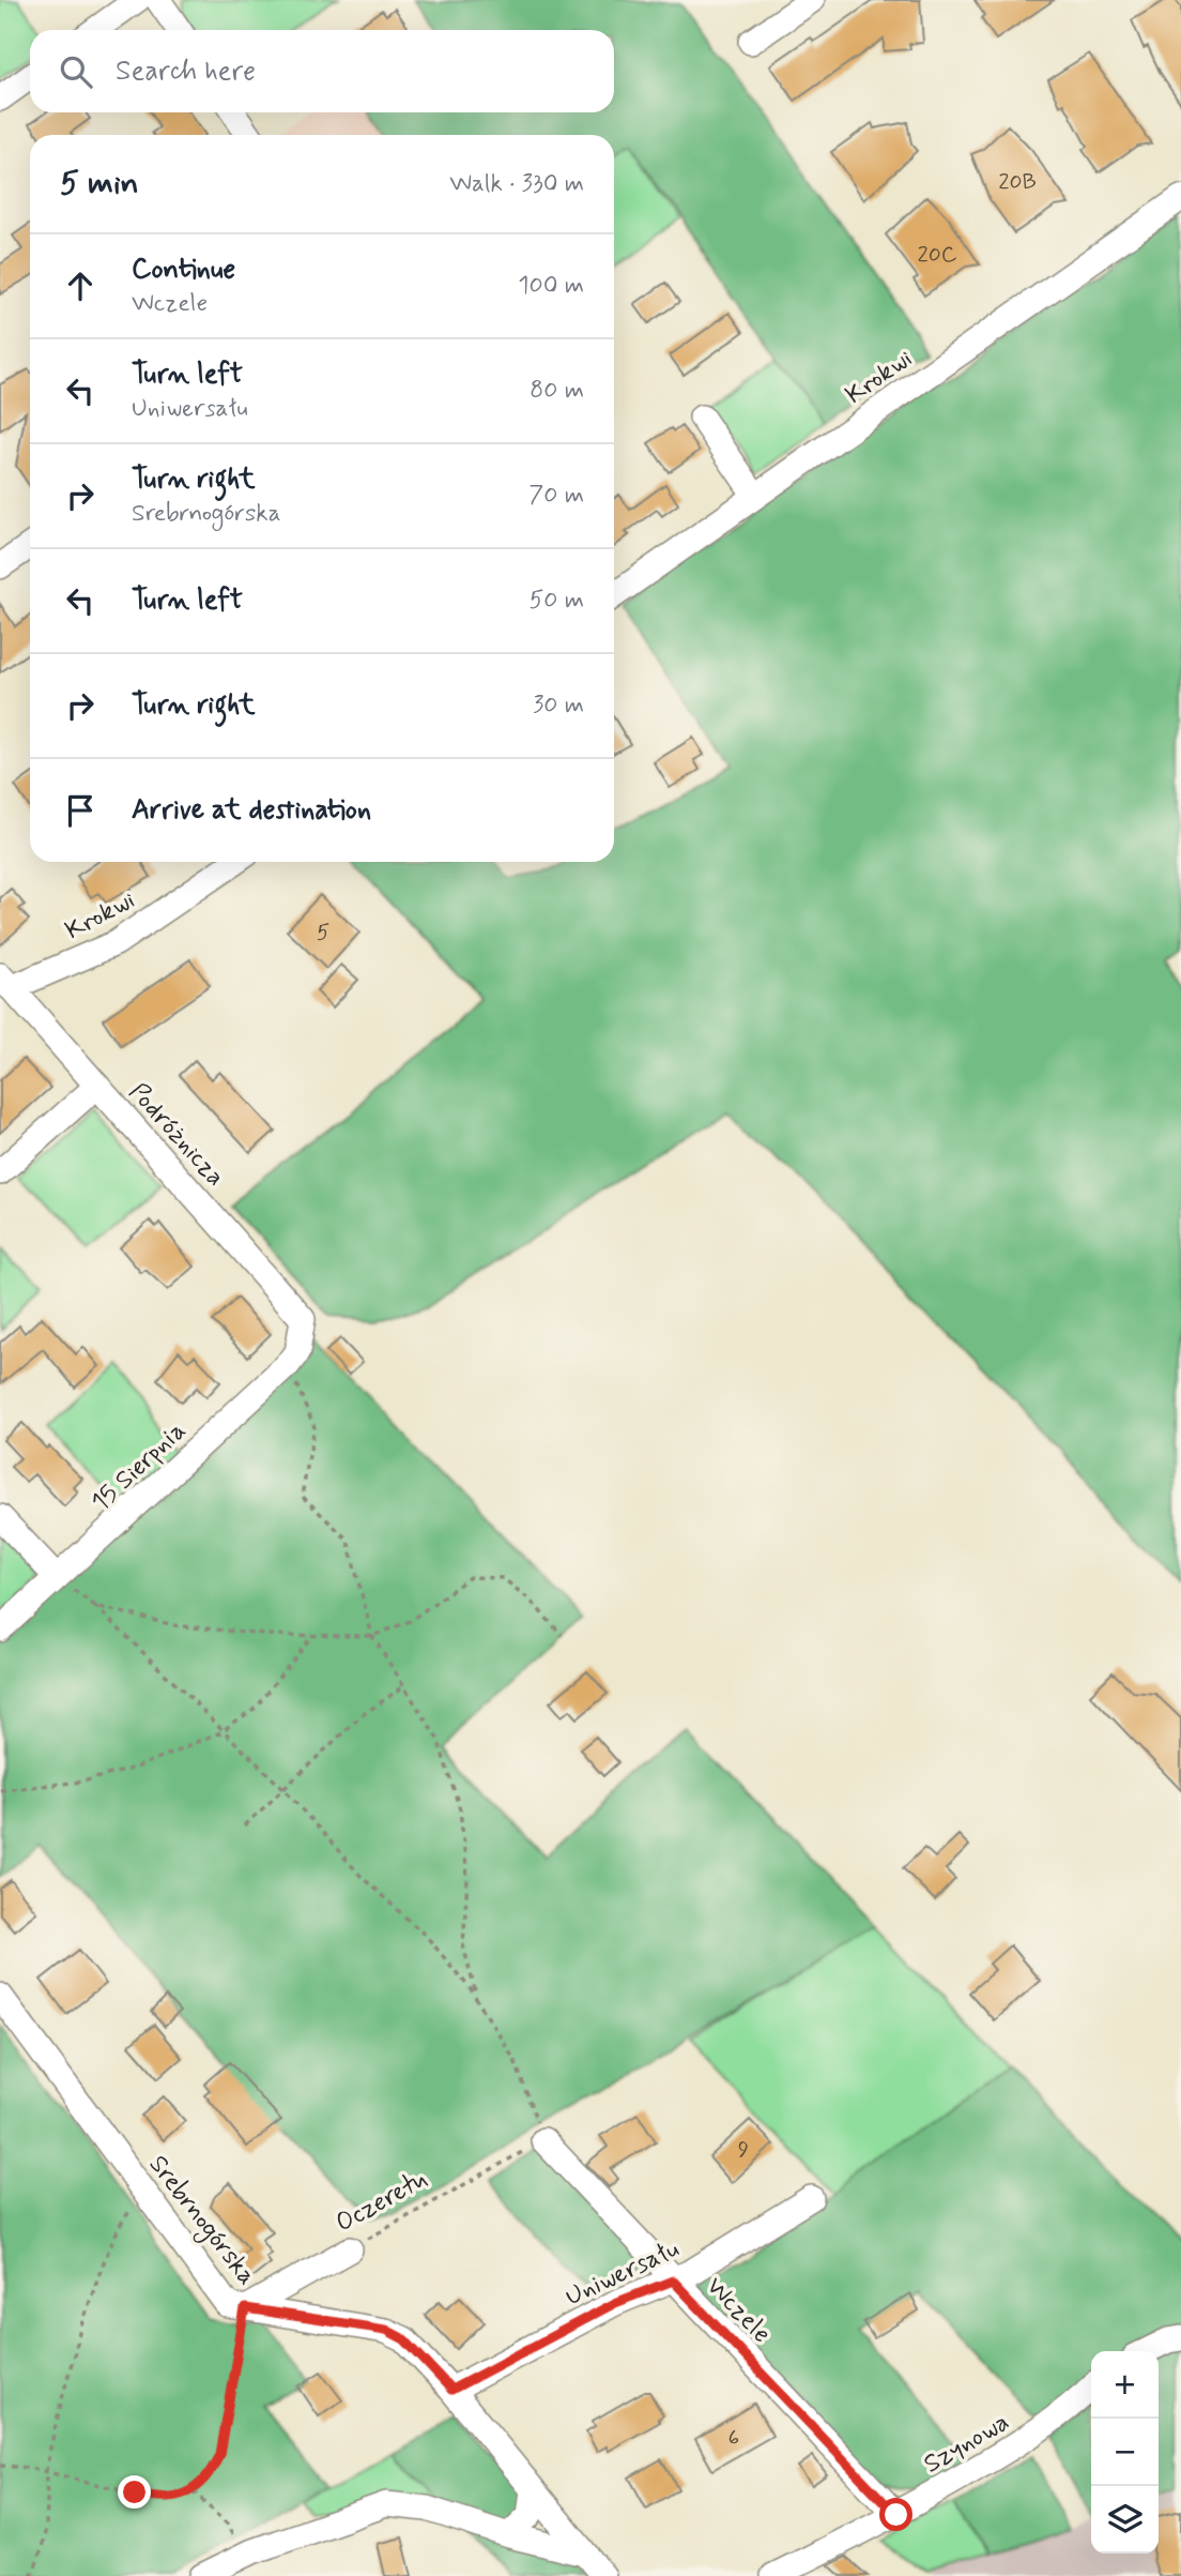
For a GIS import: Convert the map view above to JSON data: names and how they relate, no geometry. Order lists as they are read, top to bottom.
{
  "streets": {
    "street": [
      "Krokwi",
      "Podróżnicza",
      "15 Sierpnia",
      "Oczeretu",
      "Srebrnogórska",
      "Uniwersału",
      "Wczele",
      "Szynowa"
    ]
  },
  "crossings": [
    ["Krokwi", "Podróżnicza"],
    ["Podróżnicza", "15 Sierpnia"],
    ["Oczeretu", "Srebrnogórska"],
    ["Oczeretu", "Wczele"],
    ["Srebrnogórska", "Uniwersału"],
    ["Uniwersału", "Wczele"],
    ["Wczele", "Szynowa"]
  ],
  "house_numbers": [
    "20B",
    "20C",
    "5",
    "9",
    "6"
  ],
  "page": {
    "search": "Search here",
    "heading": ["5 min", "Walk · 330 m"],
    "list": [
      ["Continue", "Wczele", "100 m"],
      ["Turn left", "Uniwersału", "80 m"],
      ["Turn right", "Srebrnogórska", "70 m"],
      ["Turn left", "50 m"],
      ["Turn right", "30 m"],
      "Arrive at destination"
    ],
    "map_buttons": ["+", "−"]
  }
}
